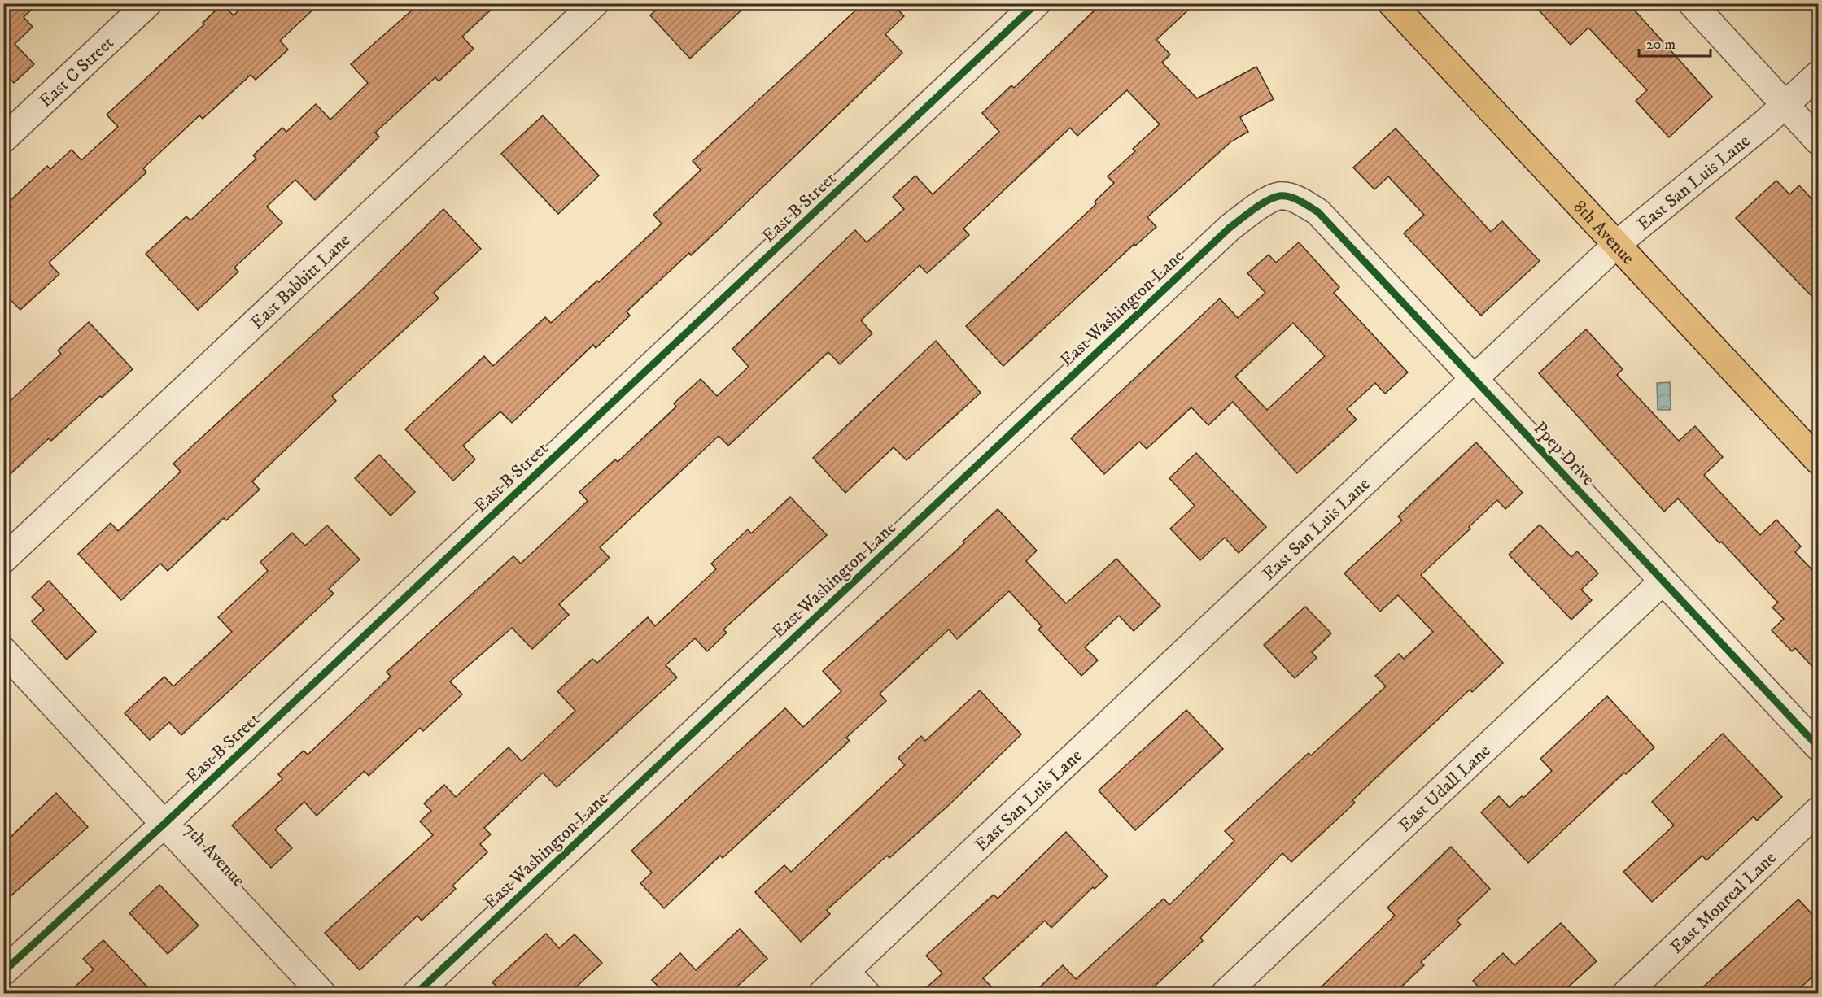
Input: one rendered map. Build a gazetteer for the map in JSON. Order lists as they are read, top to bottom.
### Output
{
  "streets": {
    "main road": ["8th Avenue"],
    "street": [
      "East C Street",
      "East San Luis Lane",
      "East B Street",
      "East Babbitt Lane",
      "East Washington Lane",
      "Ppep Drive",
      "East Udall Lane",
      "7th Avenue",
      "East Monreal Lane"
    ]
  },
  "crossings": [
    ["East San Luis Lane", "8th Avenue"],
    ["East San Luis Lane", "Ppep Drive"],
    ["East B Street", "7th Avenue"],
    ["East Washington Lane", "Ppep Drive"],
    ["Ppep Drive", "East Udall Lane"]
  ],
  "scale_bar": "20 m"
}
